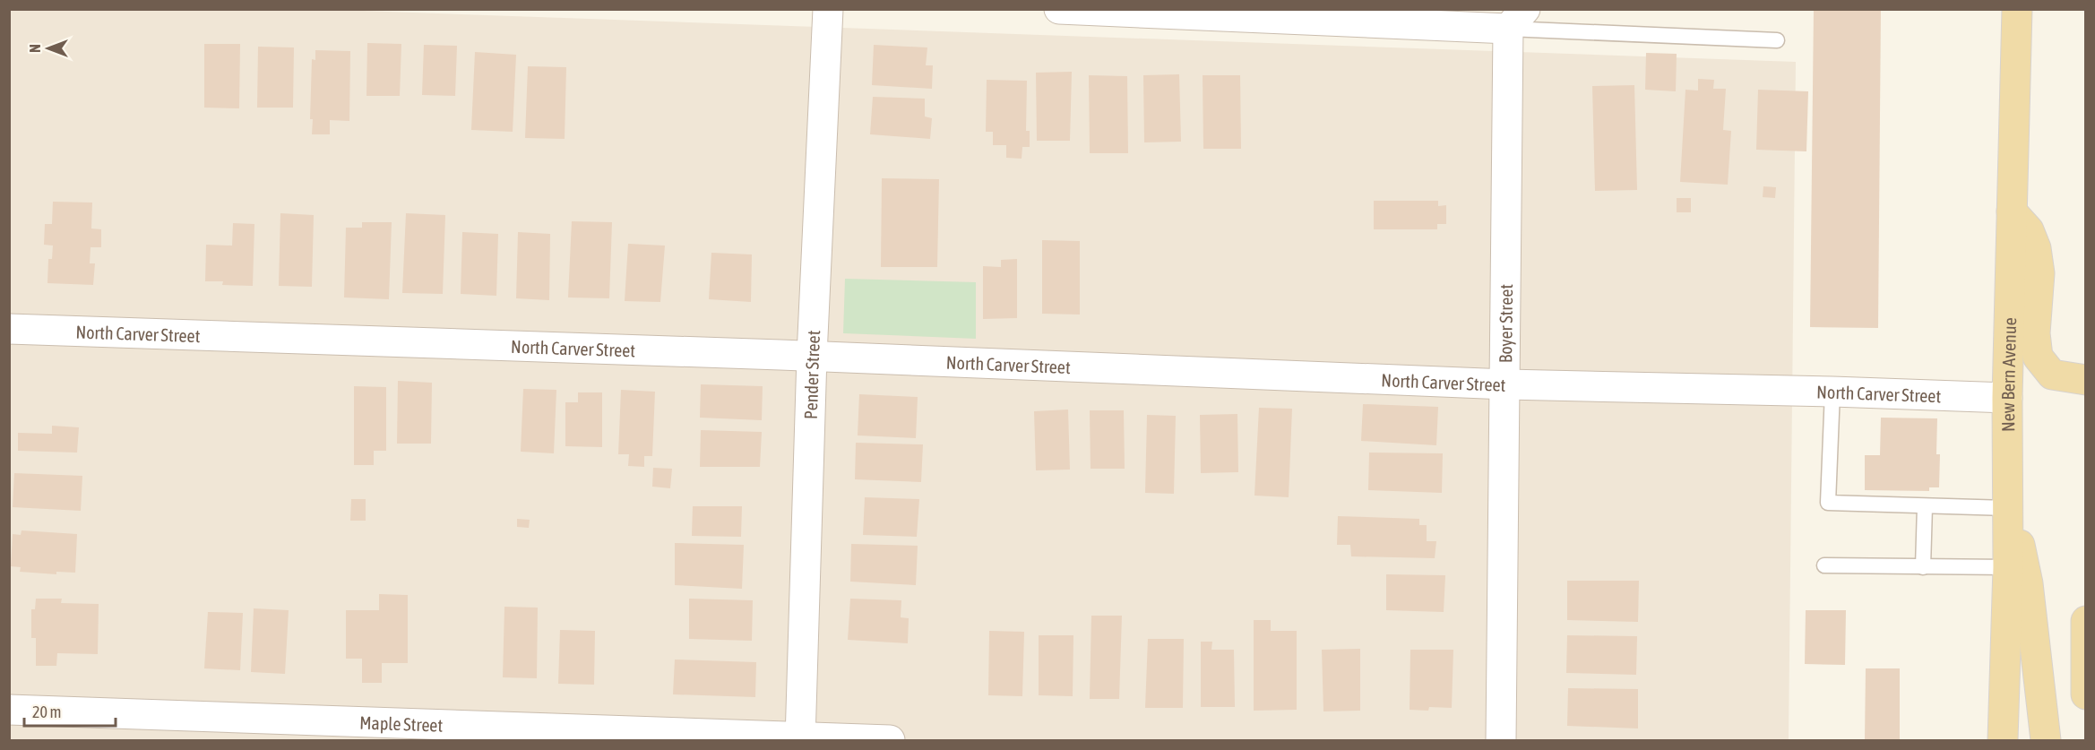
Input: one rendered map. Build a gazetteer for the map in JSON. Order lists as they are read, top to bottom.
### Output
{
  "streets": {
    "main road": ["New Bern Avenue"],
    "street": [
      "Boyer Street",
      "North Carver Street",
      "Pender Street",
      "Maple Street"
    ]
  },
  "crossings": [
    ["Boyer Street", "North Carver Street"],
    ["North Carver Street", "Pender Street"],
    ["North Carver Street", "New Bern Avenue"],
    ["Pender Street", "Maple Street"]
  ],
  "scale_bar": "20 m",
  "north": "left"
}
